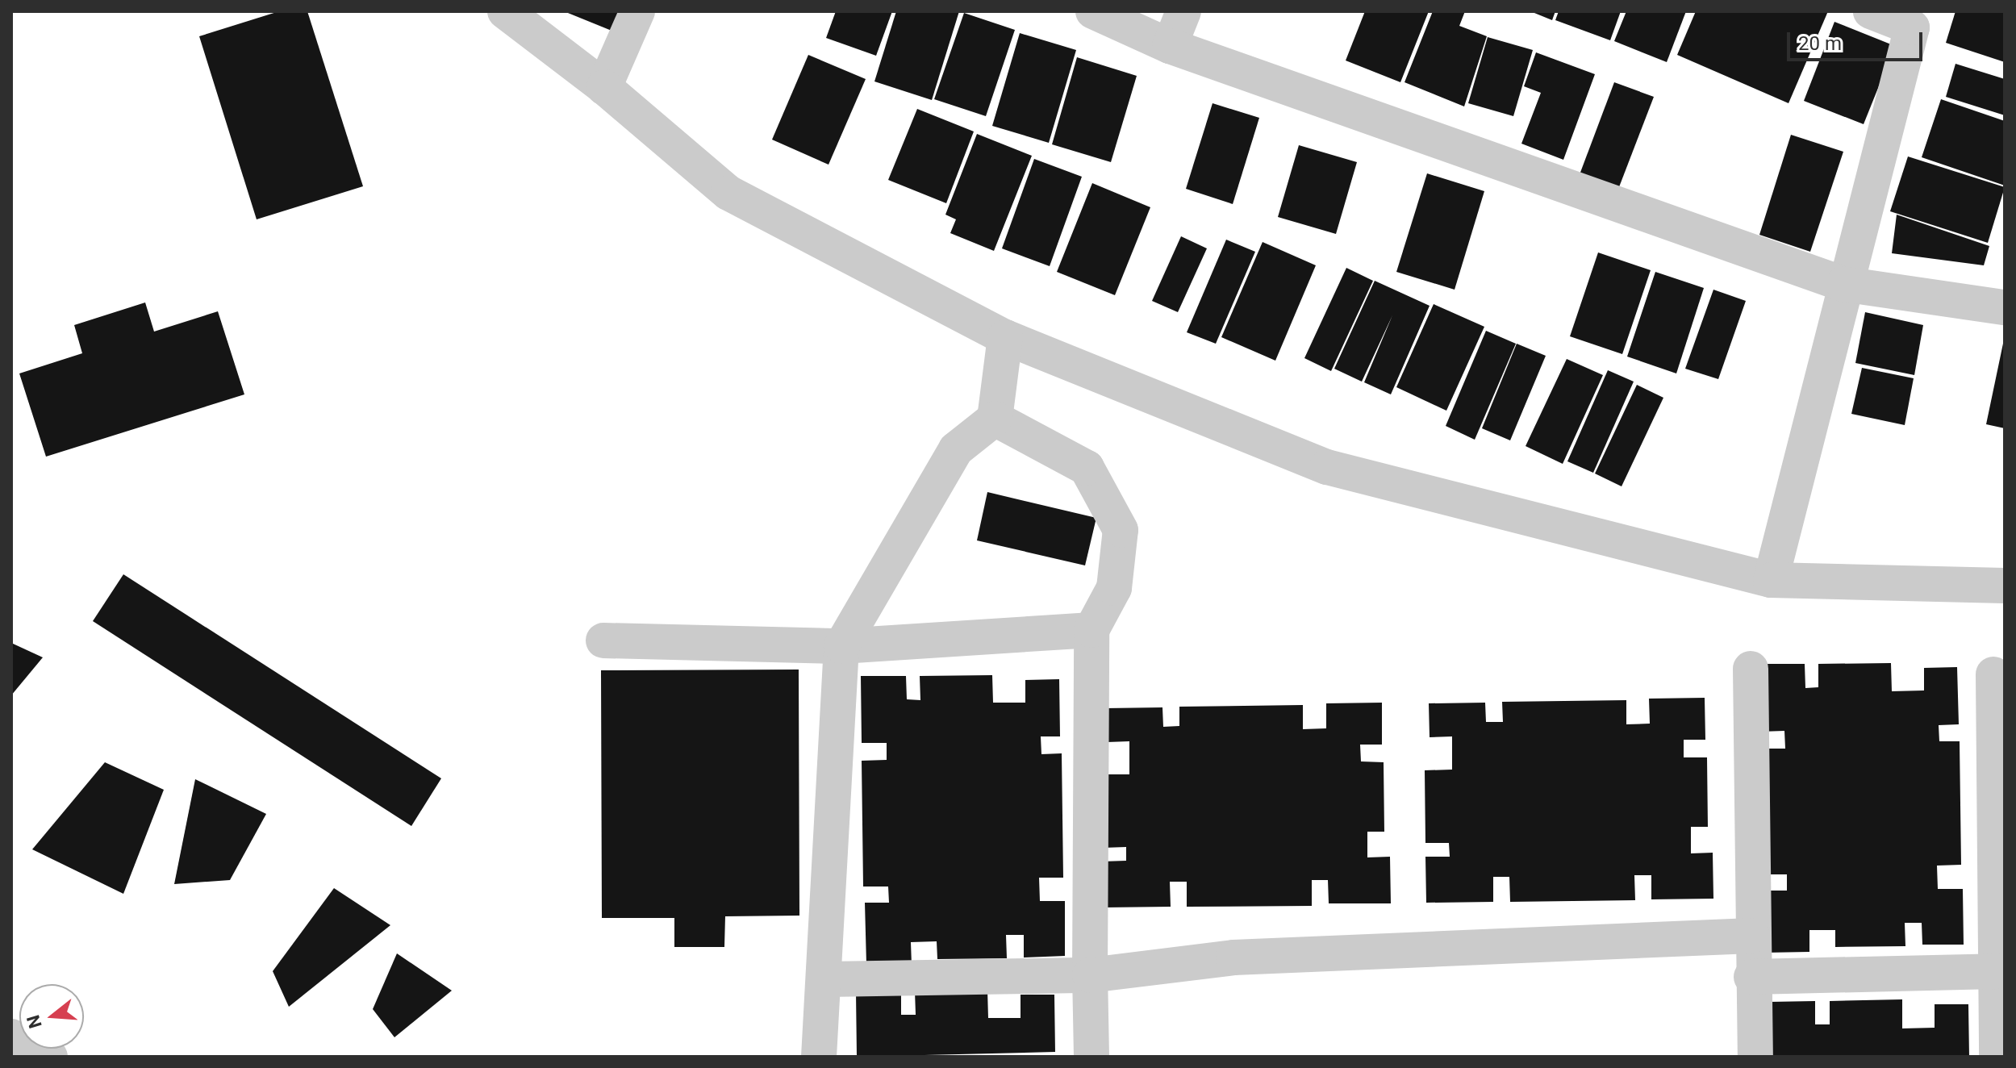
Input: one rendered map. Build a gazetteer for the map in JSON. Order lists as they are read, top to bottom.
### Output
{
  "scale_bar": "20 m",
  "north": "left"
}
